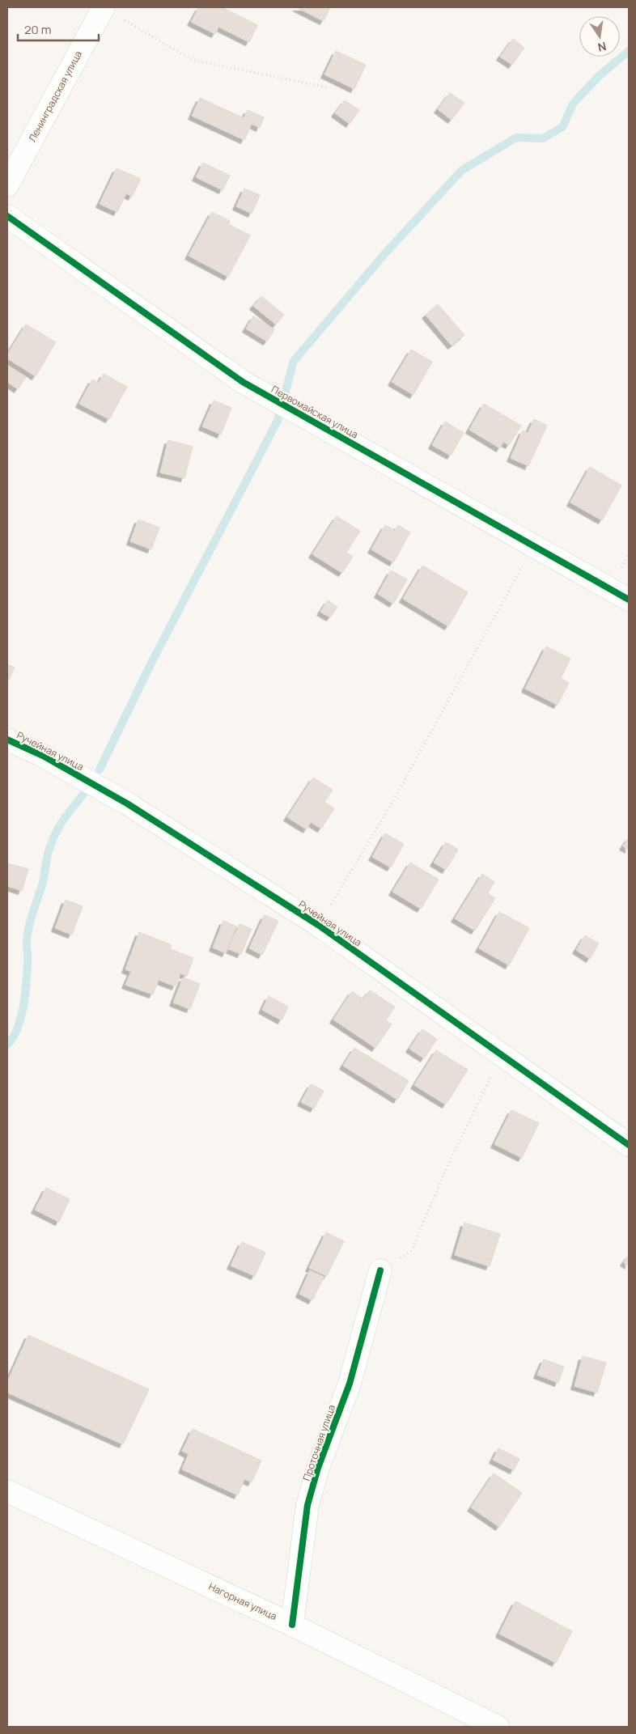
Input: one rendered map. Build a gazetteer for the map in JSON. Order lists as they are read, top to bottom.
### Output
{
  "streets": {
    "street": [
      "Ленинградская улица",
      "Первомайская улица",
      "Ручейная улица",
      "Проточная улица",
      "Нагорная улица"
    ]
  },
  "crossings": [
    ["Проточная улица", "Нагорная улица"]
  ],
  "scale_bar": "20 m",
  "north": "bottom"
}
